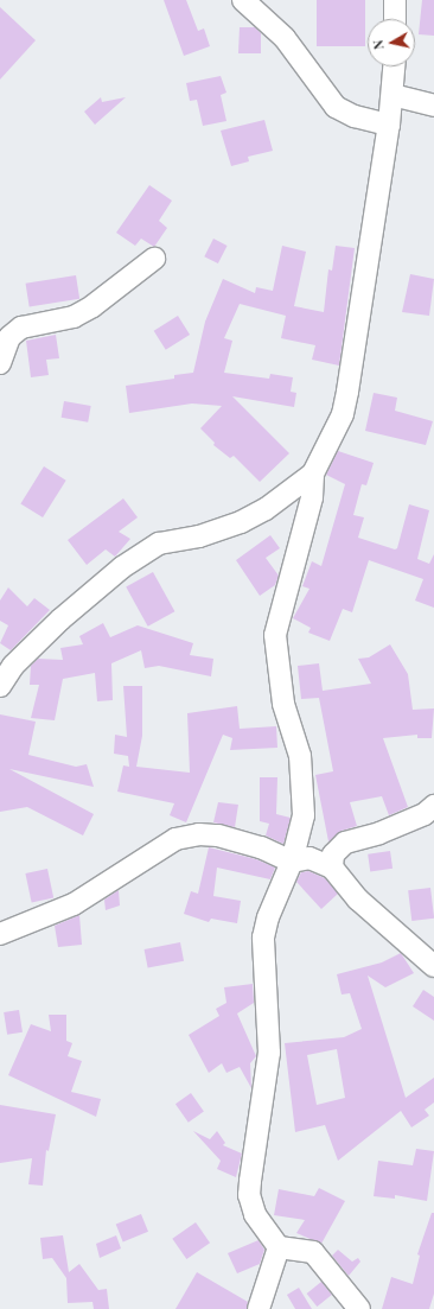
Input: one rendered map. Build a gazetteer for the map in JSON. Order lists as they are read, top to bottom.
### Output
{
  "north": "left"
}
